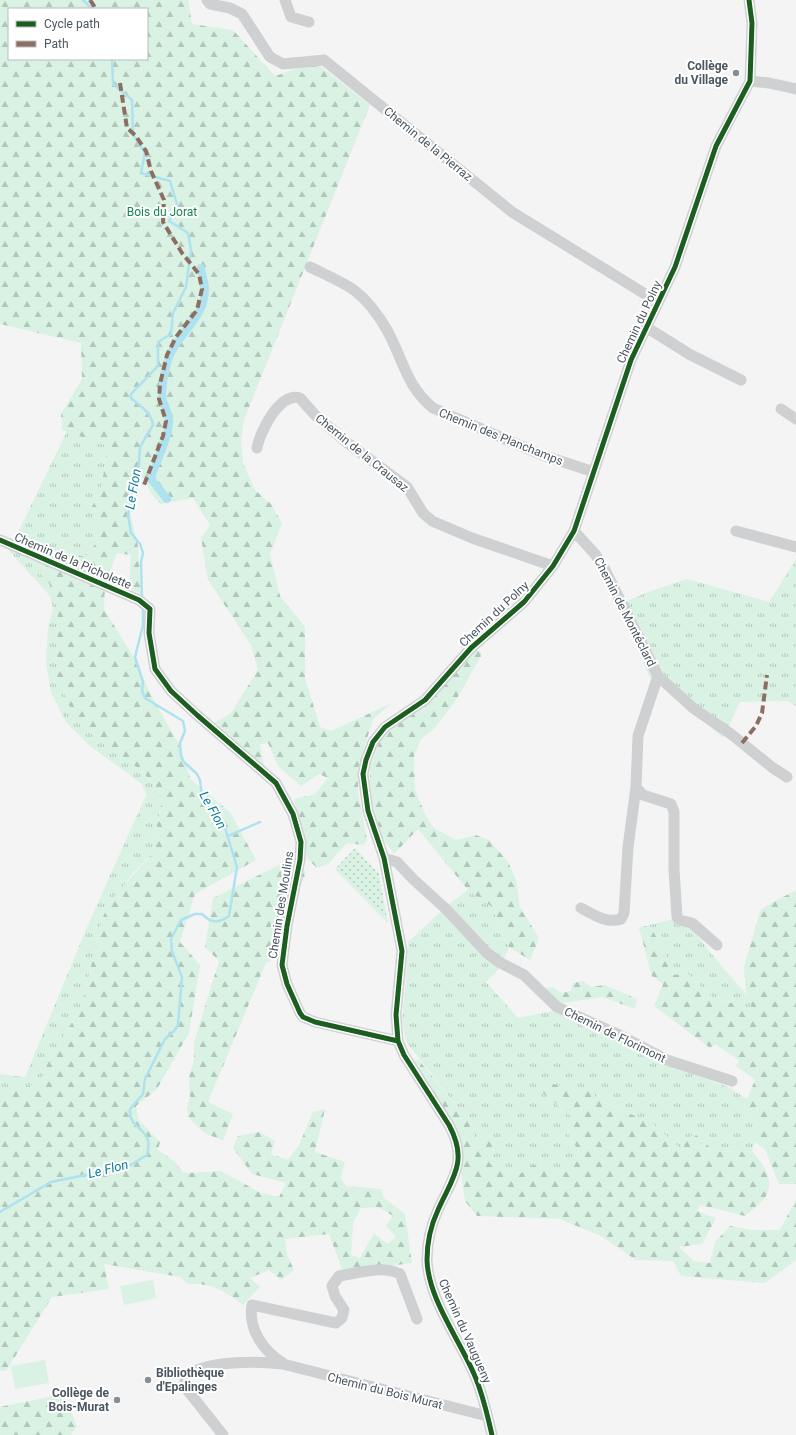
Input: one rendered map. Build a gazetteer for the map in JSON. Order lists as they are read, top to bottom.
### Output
{
  "streets": {
    "street": [
      "Chemin de la Pierraz",
      "Chemin du Polny",
      "Chemin des Planchamps",
      "Chemin de la Crausaz",
      "Chemin de la Picholette",
      "Chemin de Montéclard",
      "Chemin des Moulins",
      "Chemin de Florimont",
      "Chemin du Vaugueny",
      "Chemin du Bois Murat"
    ]
  },
  "crossings": [
    ["Chemin de la Pierraz", "Chemin du Polny"],
    ["Chemin du Polny", "Chemin des Planchamps"],
    ["Chemin du Polny", "Chemin de la Crausaz"],
    ["Chemin du Polny", "Chemin de Montéclard"],
    ["Chemin du Polny", "Chemin des Moulins"],
    ["Chemin du Polny", "Chemin de Florimont"],
    ["Chemin du Polny", "Chemin du Vaugueny"],
    ["Chemin de la Picholette", "Chemin des Moulins"],
    ["Chemin des Moulins", "Chemin du Vaugueny"],
    ["Chemin du Vaugueny", "Chemin du Bois Murat"]
  ],
  "water": ["Le Flon"],
  "parks": ["Bois du Jorat"],
  "places": ["Collège du Village", "Bibliothèque d'Epalinges", "Collège de Bois-Murat"],
  "legend": ["Cycle path", "Path"]
}
